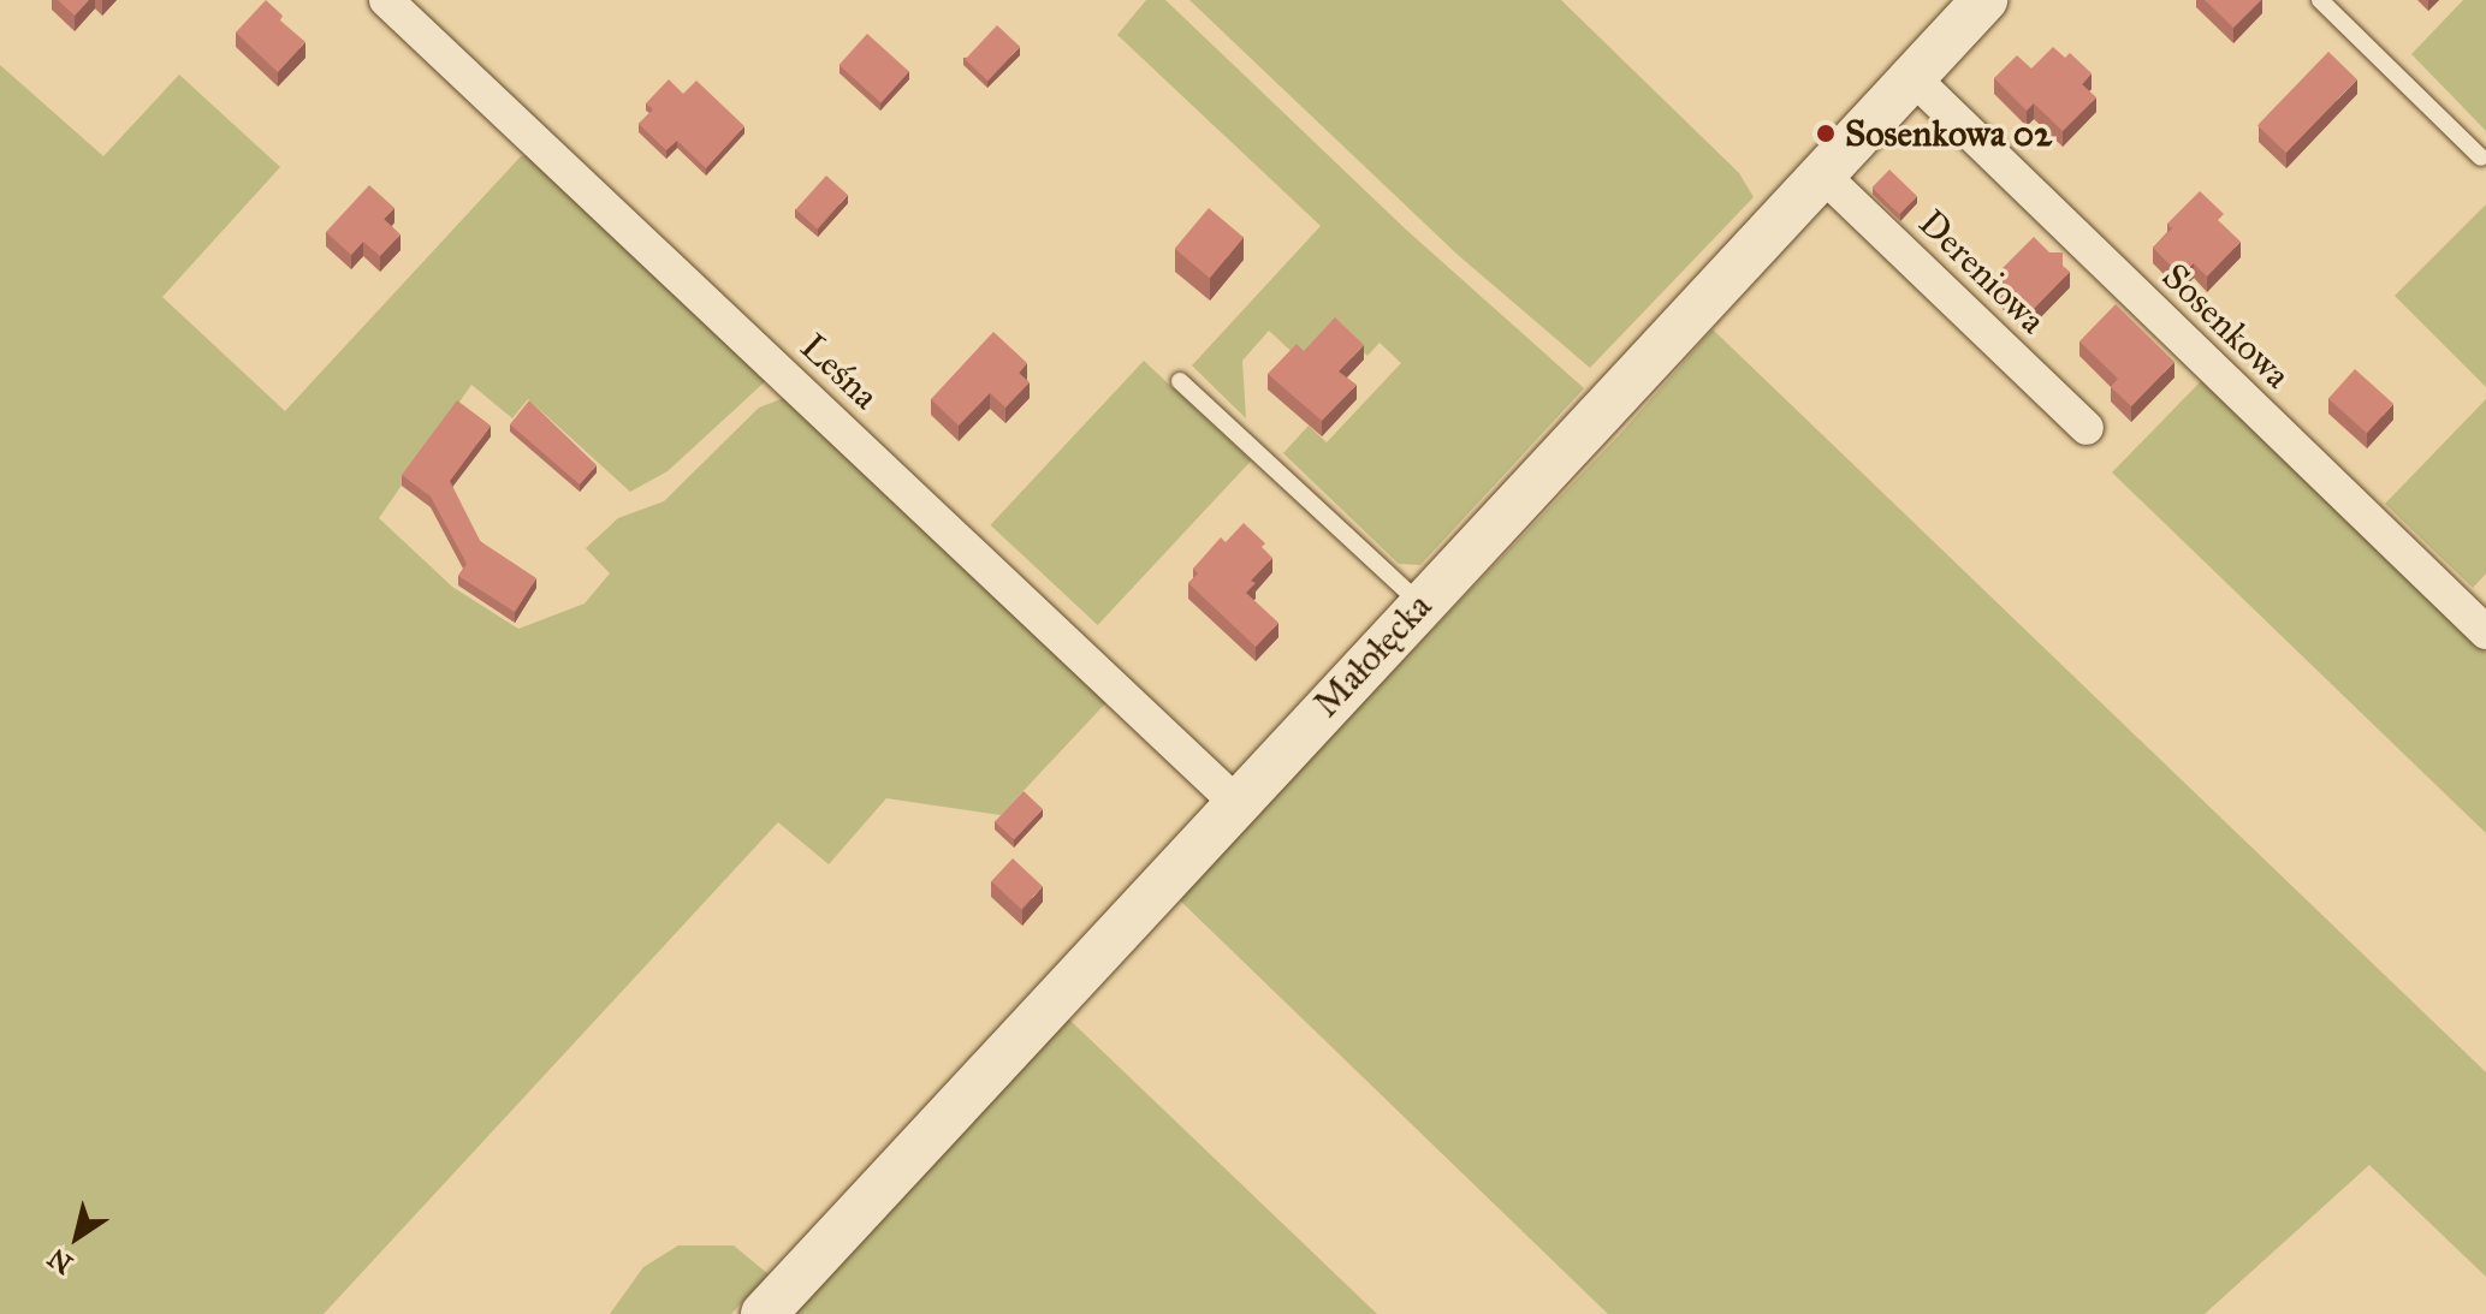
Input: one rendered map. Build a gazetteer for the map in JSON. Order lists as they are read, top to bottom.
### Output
{
  "streets": {
    "street": [
      "Dereniowa",
      "Sosenkowa",
      "Leśna",
      "Małołęcka"
    ]
  },
  "crossings": [
    ["Dereniowa", "Małołęcka"],
    ["Sosenkowa", "Małołęcka"],
    ["Leśna", "Małołęcka"]
  ],
  "places": ["Sosenkowa 02"],
  "north": "bottom left"
}
